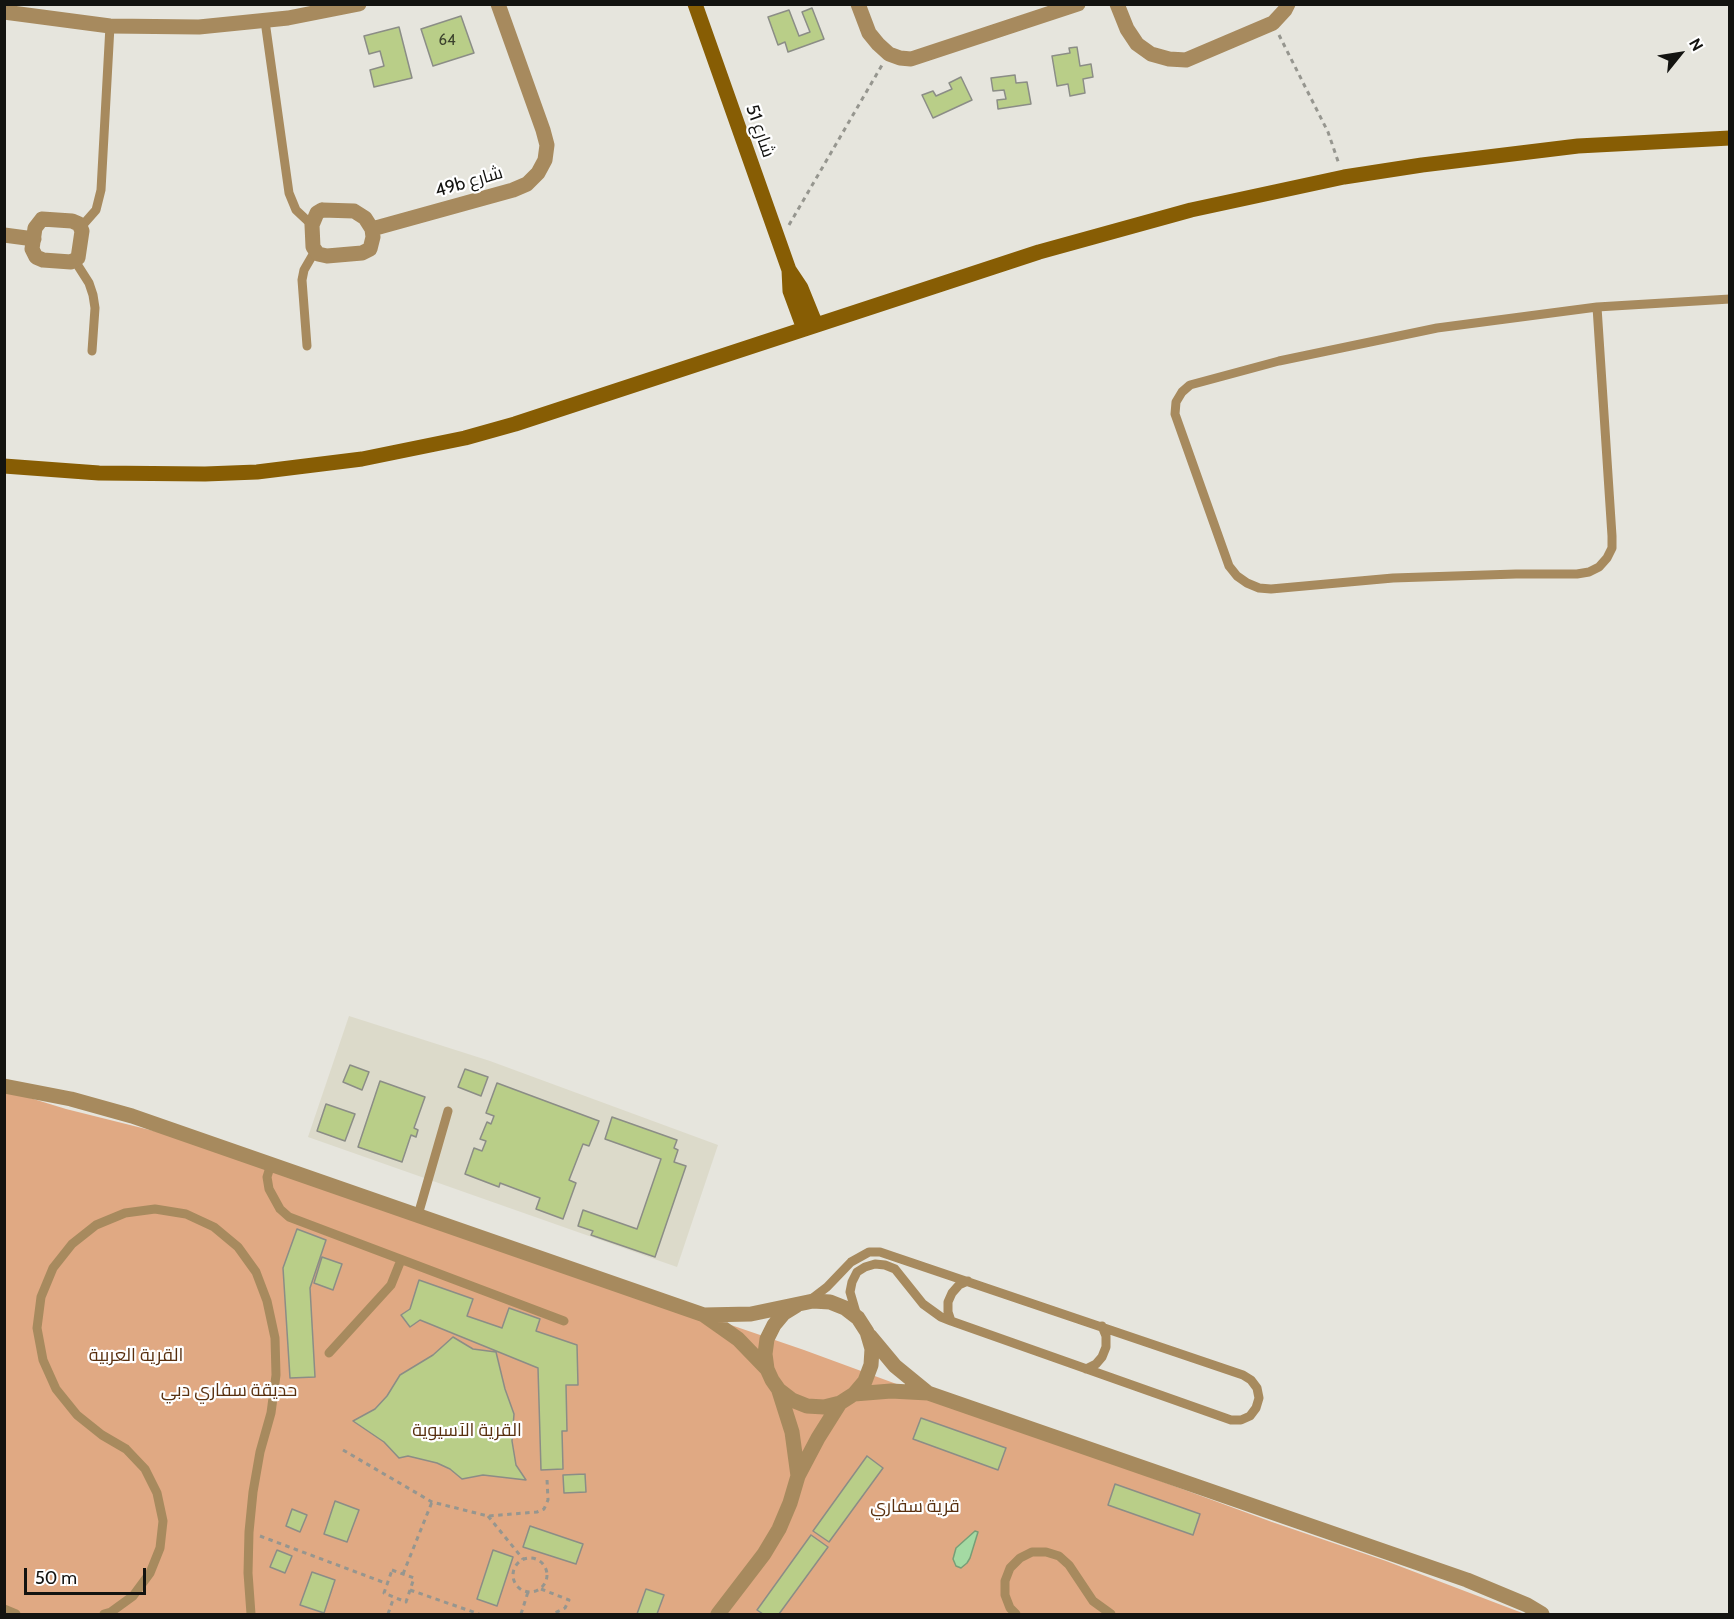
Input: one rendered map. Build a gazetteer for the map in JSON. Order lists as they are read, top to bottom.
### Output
{
  "streets": {
    "street": ["شارع 51", "49b شارع"]
  },
  "parks": [
    "القرية العربية",
    "حديقة سفاري دبي",
    "القرية الآسيوية",
    "قرية سفاري"
  ],
  "house_numbers": ["64"],
  "scale_bar": "50 m",
  "north": "top right"
}
